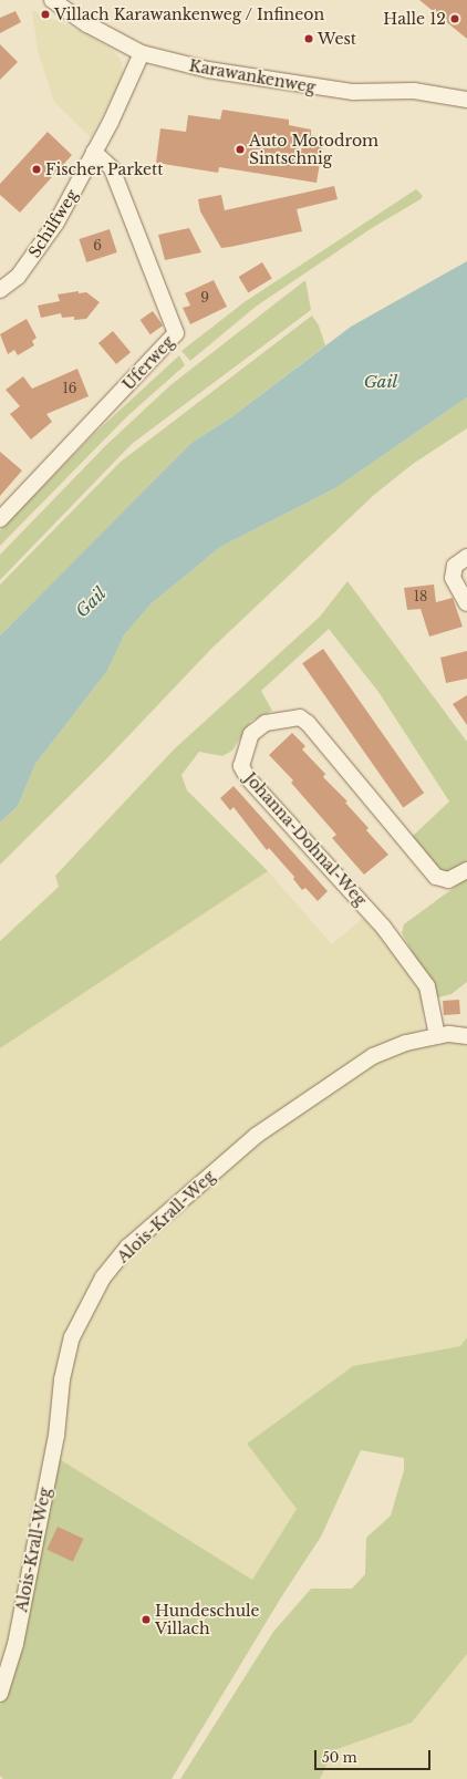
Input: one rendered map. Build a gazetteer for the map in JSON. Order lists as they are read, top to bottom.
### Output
{
  "streets": {
    "street": [
      "Karawankenweg",
      "Schilfweg",
      "Uferweg",
      "Johanna-Dohnal-Weg",
      "Alois-Krall-Weg"
    ]
  },
  "crossings": [
    ["Karawankenweg", "Schilfweg"],
    ["Schilfweg", "Uferweg"],
    ["Johanna-Dohnal-Weg", "Alois-Krall-Weg"]
  ],
  "water": ["Gail"],
  "places": [
    "Villach Karawankenweg / Infineon",
    "Halle 12",
    "West",
    "Auto Motodrom Sintschnig",
    "Fischer Parkett",
    "Hundeschule Villach"
  ],
  "house_numbers": [
    "6",
    "9",
    "16",
    "18"
  ],
  "scale_bar": "50 m"
}
